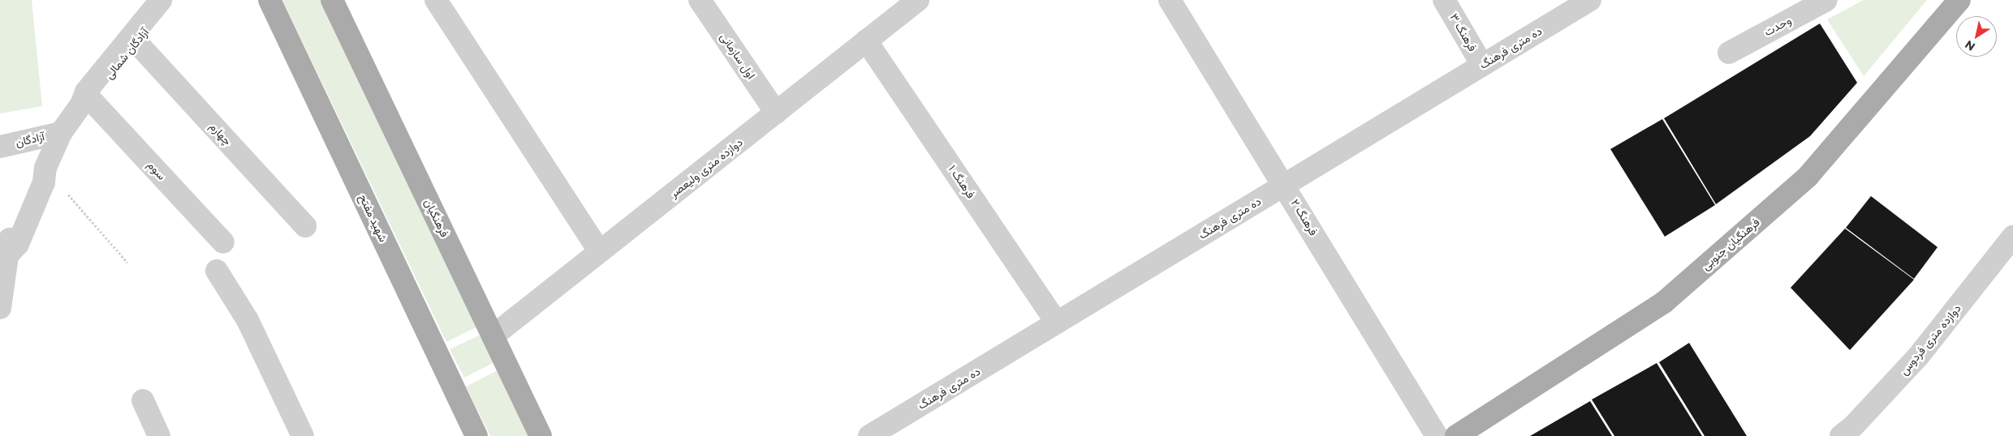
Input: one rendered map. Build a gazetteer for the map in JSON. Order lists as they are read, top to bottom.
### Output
{
  "streets": {
    "main road": ["شهید مفتح", "فرهنگیان", "فرهنگیان جنوبی"],
    "street": [
      "وحدت",
      "فرهنگ ۳",
      "ده متری فرهنگ",
      "آزادگان شمالی",
      "اول سازمانی",
      "چهارم",
      "آزادگان",
      "دوازده متری ولیعصر",
      "سوم",
      "فرهنگ ۱",
      "فرهنگ ۲",
      "دوازده متری فردوس"
    ]
  },
  "crossings": [
    ["فرهنگ ۳", "ده متری فرهنگ"],
    ["ده متری فرهنگ", "فرهنگ ۱"],
    ["ده متری فرهنگ", "فرهنگ ۲"],
    ["آزادگان شمالی", "چهارم"],
    ["آزادگان شمالی", "آزادگان"],
    ["آزادگان شمالی", "سوم"],
    ["اول سازمانی", "دوازده متری ولیعصر"],
    ["دوازده متری ولیعصر", "فرهنگ ۱"],
    ["دوازده متری ولیعصر", "فرهنگیان"]
  ],
  "north": "bottom left"
}
